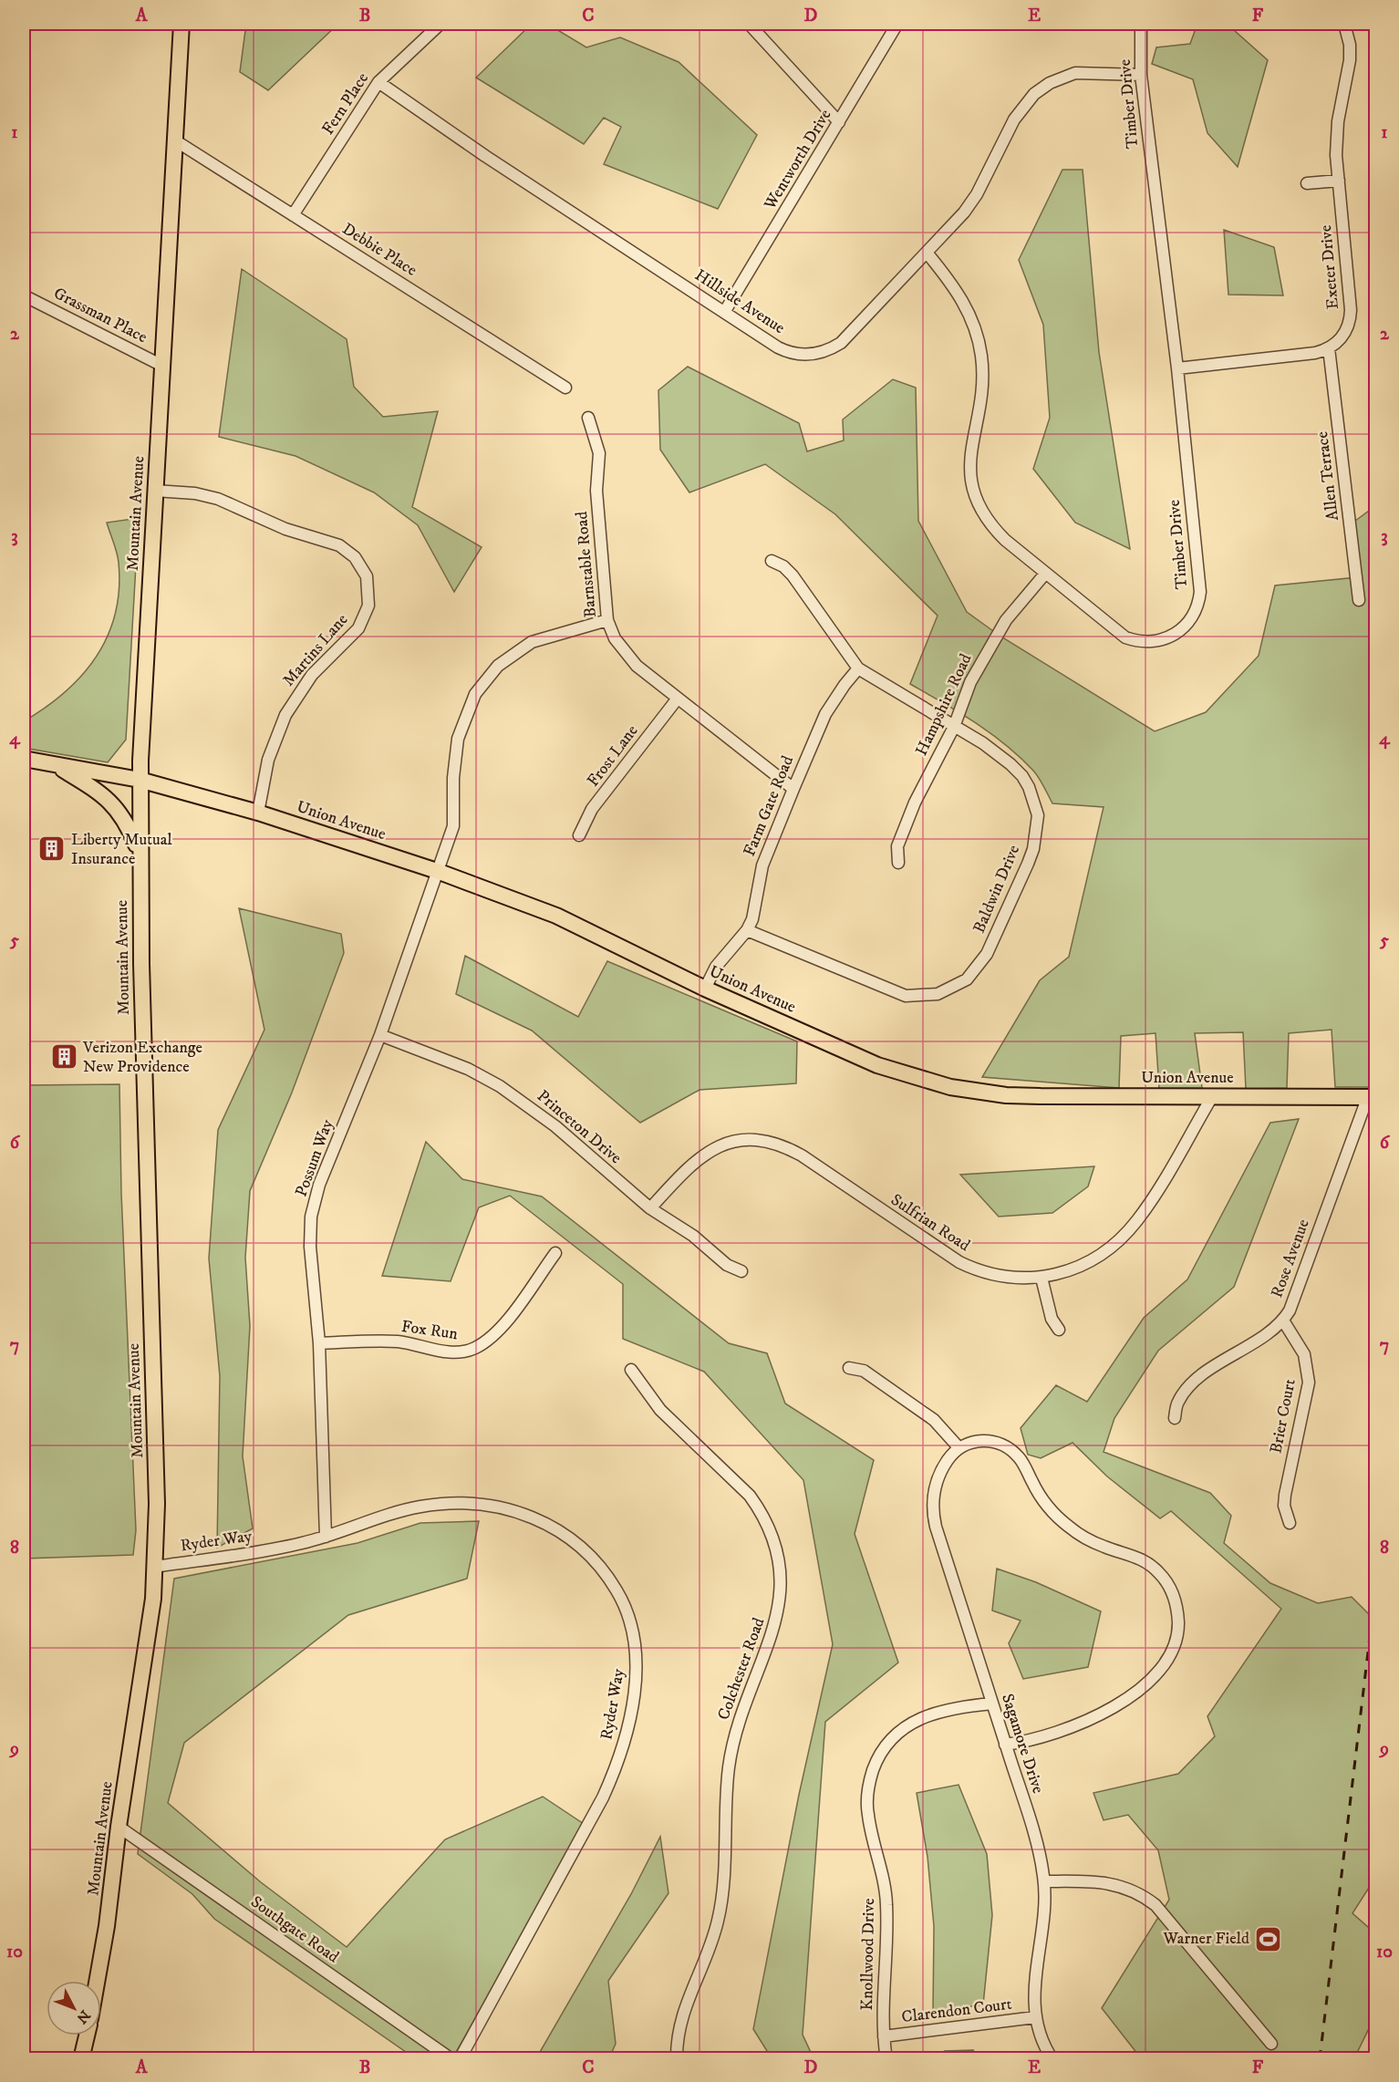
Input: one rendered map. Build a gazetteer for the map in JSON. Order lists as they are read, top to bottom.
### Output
{
  "streets": {
    "main road": ["Mountain Avenue", "Union Avenue"],
    "street": [
      "Fern Place",
      "Timber Drive",
      "Wentworth Drive",
      "Debbie Place",
      "Exeter Drive",
      "Hillside Avenue",
      "Grassman Place",
      "Allen Terrace",
      "Barnstable Road",
      "Martins Lane",
      "Hampshire Road",
      "Frost Lane",
      "Farm Gate Road",
      "Baldwin Drive",
      "Princeton Drive",
      "Possum Way",
      "Sulfrian Road",
      "Rose Avenue",
      "Fox Run",
      "Brier Court",
      "Ryder Way",
      "Colchester Road",
      "Sagamore Drive",
      "Southgate Road",
      "Knollwood Drive",
      "Clarendon Court"
    ]
  },
  "crossings": [
    ["Fern Place", "Debbie Place"],
    ["Fern Place", "Hillside Avenue"],
    ["Timber Drive", "Hillside Avenue"],
    ["Timber Drive", "Hampshire Road"],
    ["Wentworth Drive", "Hillside Avenue"],
    ["Debbie Place", "Mountain Avenue"],
    ["Exeter Drive", "Allen Terrace"],
    ["Grassman Place", "Mountain Avenue"],
    ["Mountain Avenue", "Martins Lane"],
    ["Mountain Avenue", "Union Avenue"],
    ["Mountain Avenue", "Ryder Way"],
    ["Mountain Avenue", "Southgate Road"],
    ["Barnstable Road", "Frost Lane"],
    ["Barnstable Road", "Farm Gate Road"],
    ["Barnstable Road", "Possum Way"],
    ["Martins Lane", "Union Avenue"],
    ["Hampshire Road", "Baldwin Drive"],
    ["Farm Gate Road", "Union Avenue"],
    ["Farm Gate Road", "Baldwin Drive"],
    ["Union Avenue", "Possum Way"],
    ["Union Avenue", "Sulfrian Road"],
    ["Union Avenue", "Rose Avenue"],
    ["Princeton Drive", "Possum Way"],
    ["Princeton Drive", "Sulfrian Road"],
    ["Possum Way", "Fox Run"],
    ["Possum Way", "Ryder Way"],
    ["Rose Avenue", "Brier Court"],
    ["Sagamore Drive", "Knollwood Drive"],
    ["Sagamore Drive", "Clarendon Court"],
    ["Knollwood Drive", "Clarendon Court"]
  ],
  "places": {
    "building": ["Liberty Mutual Insurance", "Verizon Exchange New Providence"],
    "sports": ["Warner Field"]
  },
  "north": "bottom right",
  "grid": {
    "columns": [
      "A",
      "B",
      "C",
      "D",
      "E",
      "F"
    ],
    "rows": [
      "1",
      "2",
      "3",
      "4",
      "5",
      "6",
      "7",
      "8",
      "9",
      "10"
    ]
  }
}
